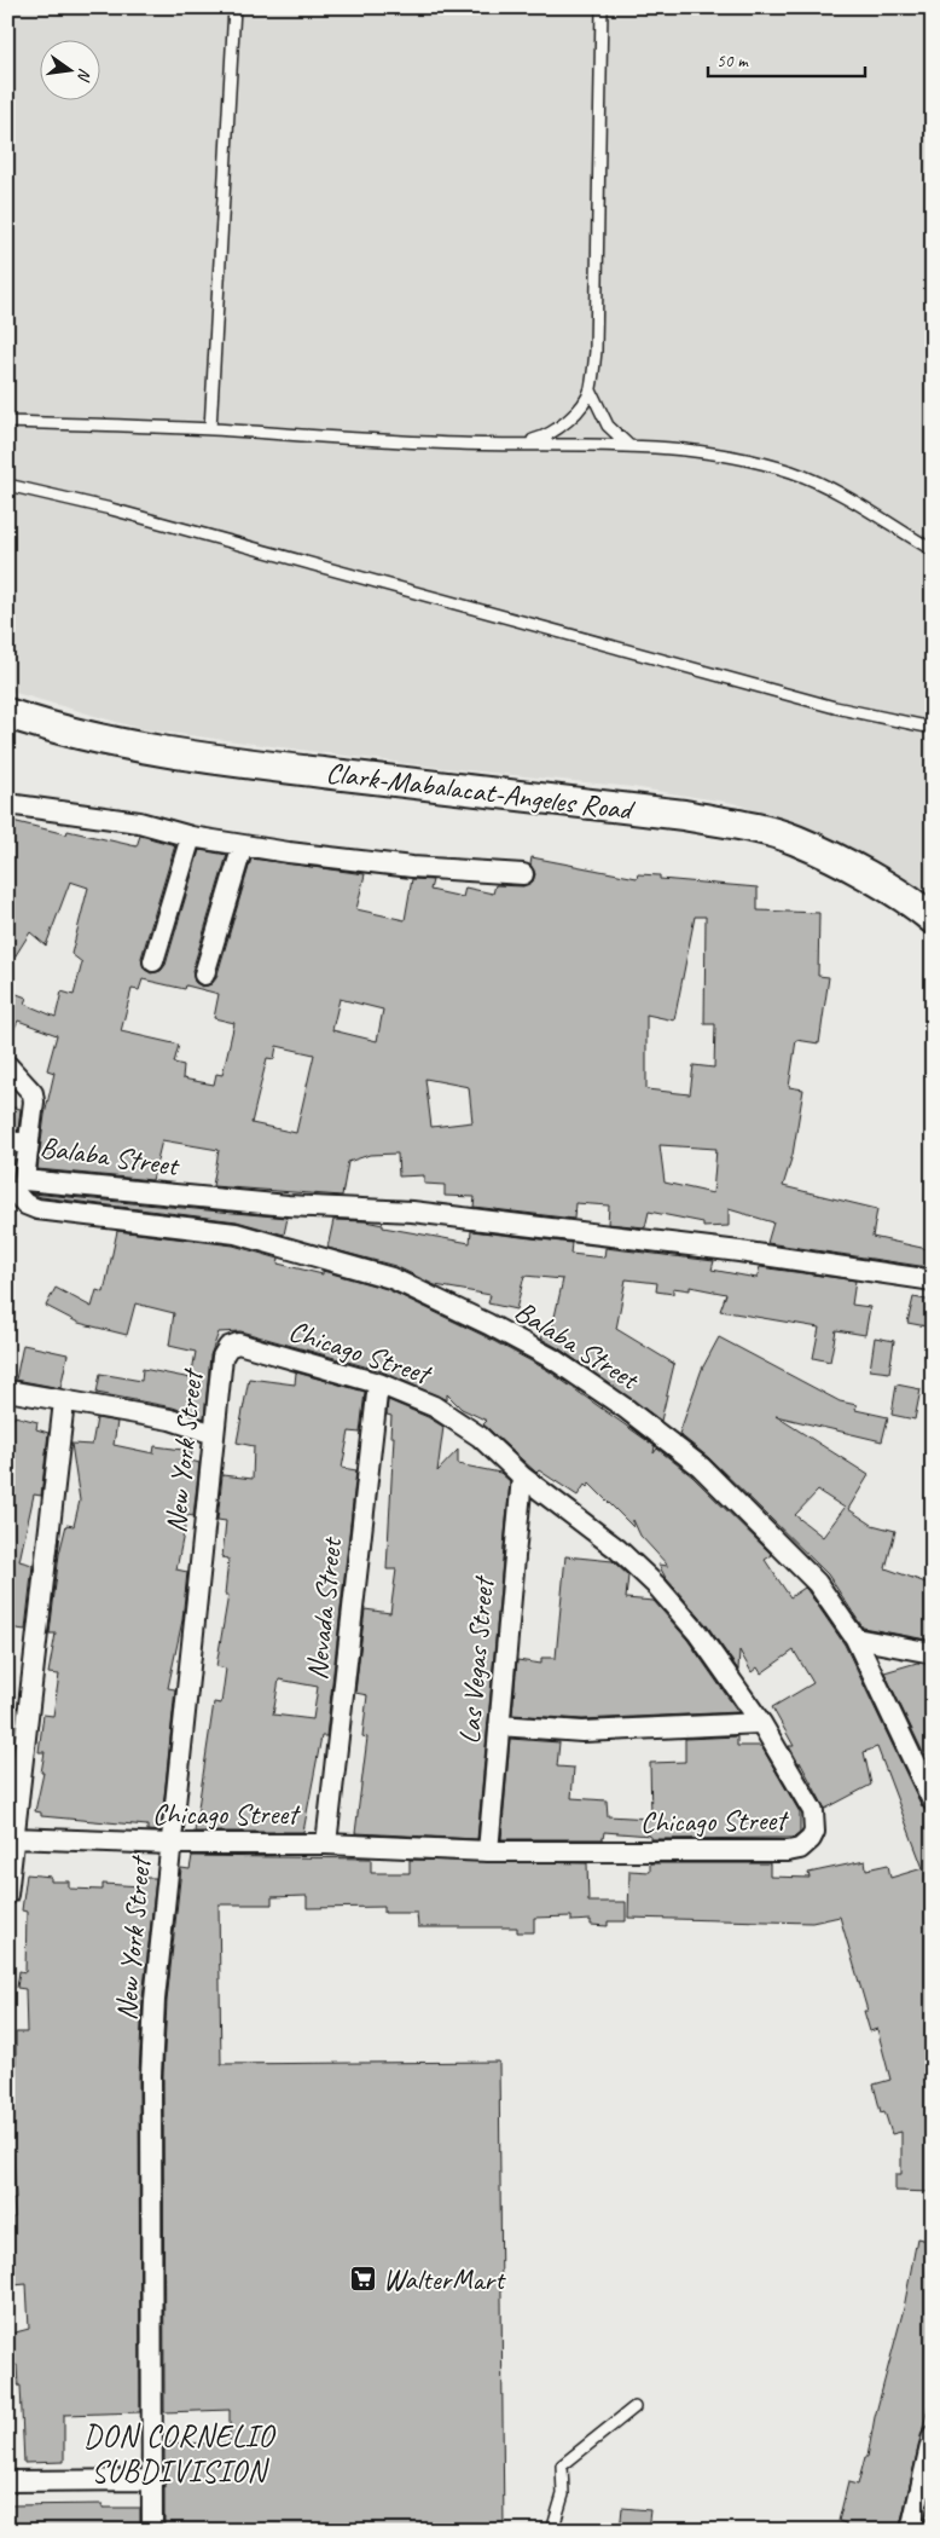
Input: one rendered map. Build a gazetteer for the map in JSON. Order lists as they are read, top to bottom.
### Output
{
  "streets": {
    "main road": ["Clark-Mabalacat-Angeles Road"],
    "street": [
      "Balaba Street",
      "Chicago Street",
      "New York Street",
      "Nevada Street",
      "Las Vegas Street"
    ]
  },
  "crossings": [
    ["Chicago Street", "New York Street"],
    ["Chicago Street", "Nevada Street"],
    ["Chicago Street", "Las Vegas Street"]
  ],
  "districts": ["DON CORNELIO SUBDIVISION"],
  "places": {
    "supermarket": ["WalterMart"]
  },
  "scale_bar": "50 m",
  "north": "right"
}
